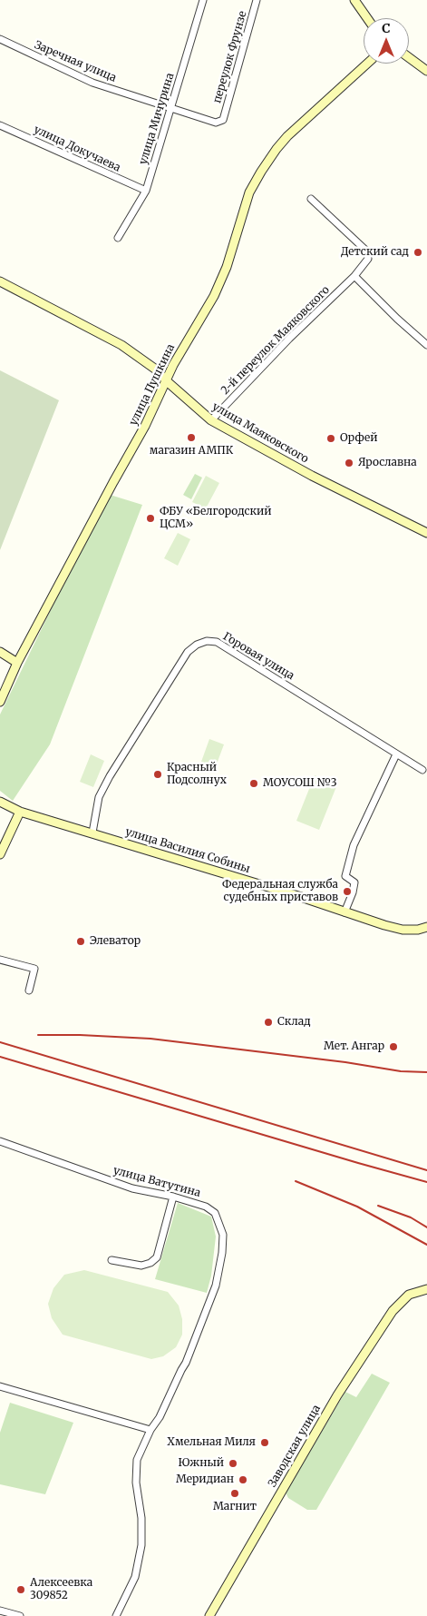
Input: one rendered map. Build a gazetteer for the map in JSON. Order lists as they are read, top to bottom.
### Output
{
  "streets": {
    "street": [
      "переулок Фрунзе",
      "Заречная улица",
      "улица Мичурина",
      "улица Докучаева",
      "2-й переулок Маяковского",
      "улица Пушкина",
      "улица Маяковского",
      "Горовая улица",
      "улица Василия Собины",
      "улица Ватутина",
      "Заводская улица"
    ]
  },
  "crossings": [
    ["переулок Фрунзе", "Заречная улица"],
    ["Заречная улица", "улица Мичурина"],
    ["улица Мичурина", "улица Докучаева"],
    ["2-й переулок Маяковского", "улица Маяковского"],
    ["улица Пушкина", "улица Маяковского"],
    ["Горовая улица", "улица Василия Собины"]
  ],
  "places": [
    "Детский сад",
    "магазин АМПК",
    "Орфей",
    "Ярославна",
    "ФБУ «Белгородский ЦСМ»",
    "Красный Подсолнух",
    "МОУСОШ №3",
    "Федеральная служба судебных приставов",
    "Элеватор",
    "Склад",
    "Мет. Ангар",
    "Хмельная Миля",
    "Южный",
    "Меридиан",
    "Магнит",
    "Алексеевка 309852"
  ],
  "north": "top"
}
